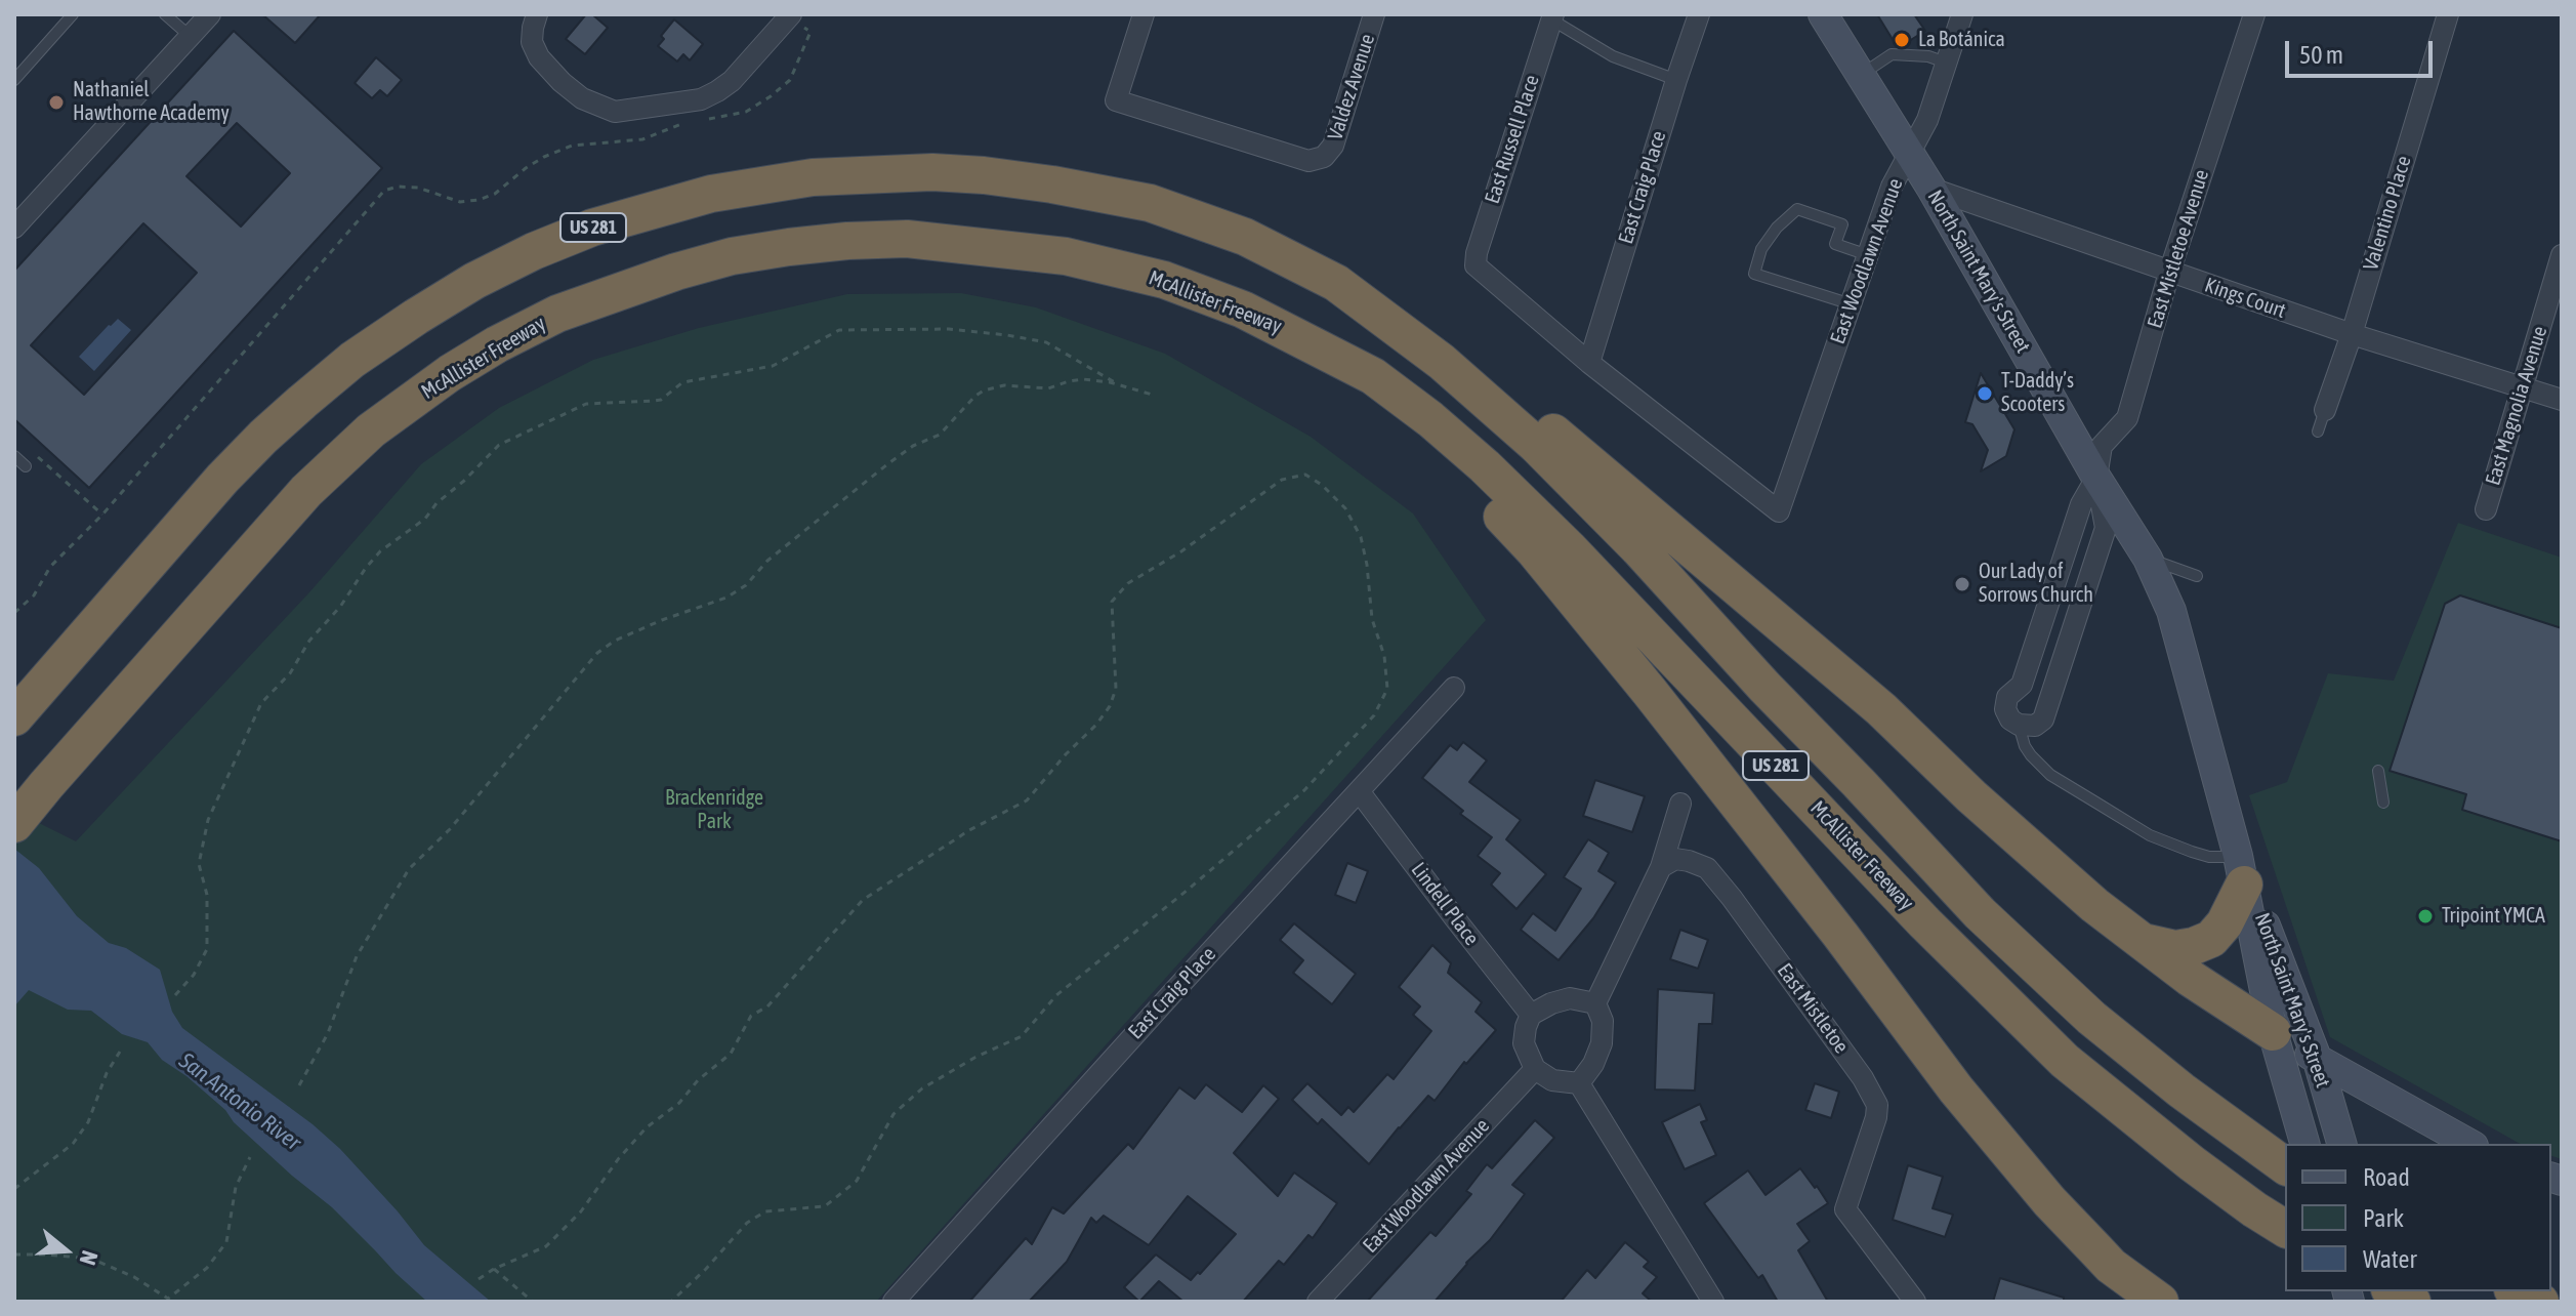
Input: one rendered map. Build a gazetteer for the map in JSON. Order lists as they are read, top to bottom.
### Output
{
  "streets": {
    "highway": ["US 281", "McAllister Freeway"],
    "main road": ["North Saint Mary's Street"],
    "street": [
      "Valdez Avenue",
      "East Russell Place",
      "East Craig Place",
      "Valentino Place",
      "East Mistletoe Avenue",
      "East Woodlawn Avenue",
      "Kings Court",
      "East Magnolia Avenue",
      "Lindell Place",
      "East Mistletoe"
    ]
  },
  "crossings": [
    ["East Russell Place", "East Craig Place"],
    ["East Russell Place", "East Woodlawn Avenue"],
    ["East Craig Place", "East Woodlawn Avenue"],
    ["East Craig Place", "Lindell Place"],
    ["Valentino Place", "Kings Court"],
    ["East Mistletoe Avenue", "North Saint Mary's Street"],
    ["East Mistletoe Avenue", "Kings Court"],
    ["East Woodlawn Avenue", "North Saint Mary's Street"],
    ["East Woodlawn Avenue", "Lindell Place"],
    ["North Saint Mary's Street", "Kings Court"],
    ["Kings Court", "East Magnolia Avenue"]
  ],
  "water": ["San Antonio River"],
  "parks": ["Brackenridge Park"],
  "places": [
    "La Botánica",
    "Nathaniel Hawthorne Academy",
    "T-Daddy’s Scooters",
    "Our Lady of Sorrows Church",
    "Tripoint YMCA"
  ],
  "legend": ["Road", "Park", "Water"],
  "scale_bar": "50 m",
  "north": "right"
}
